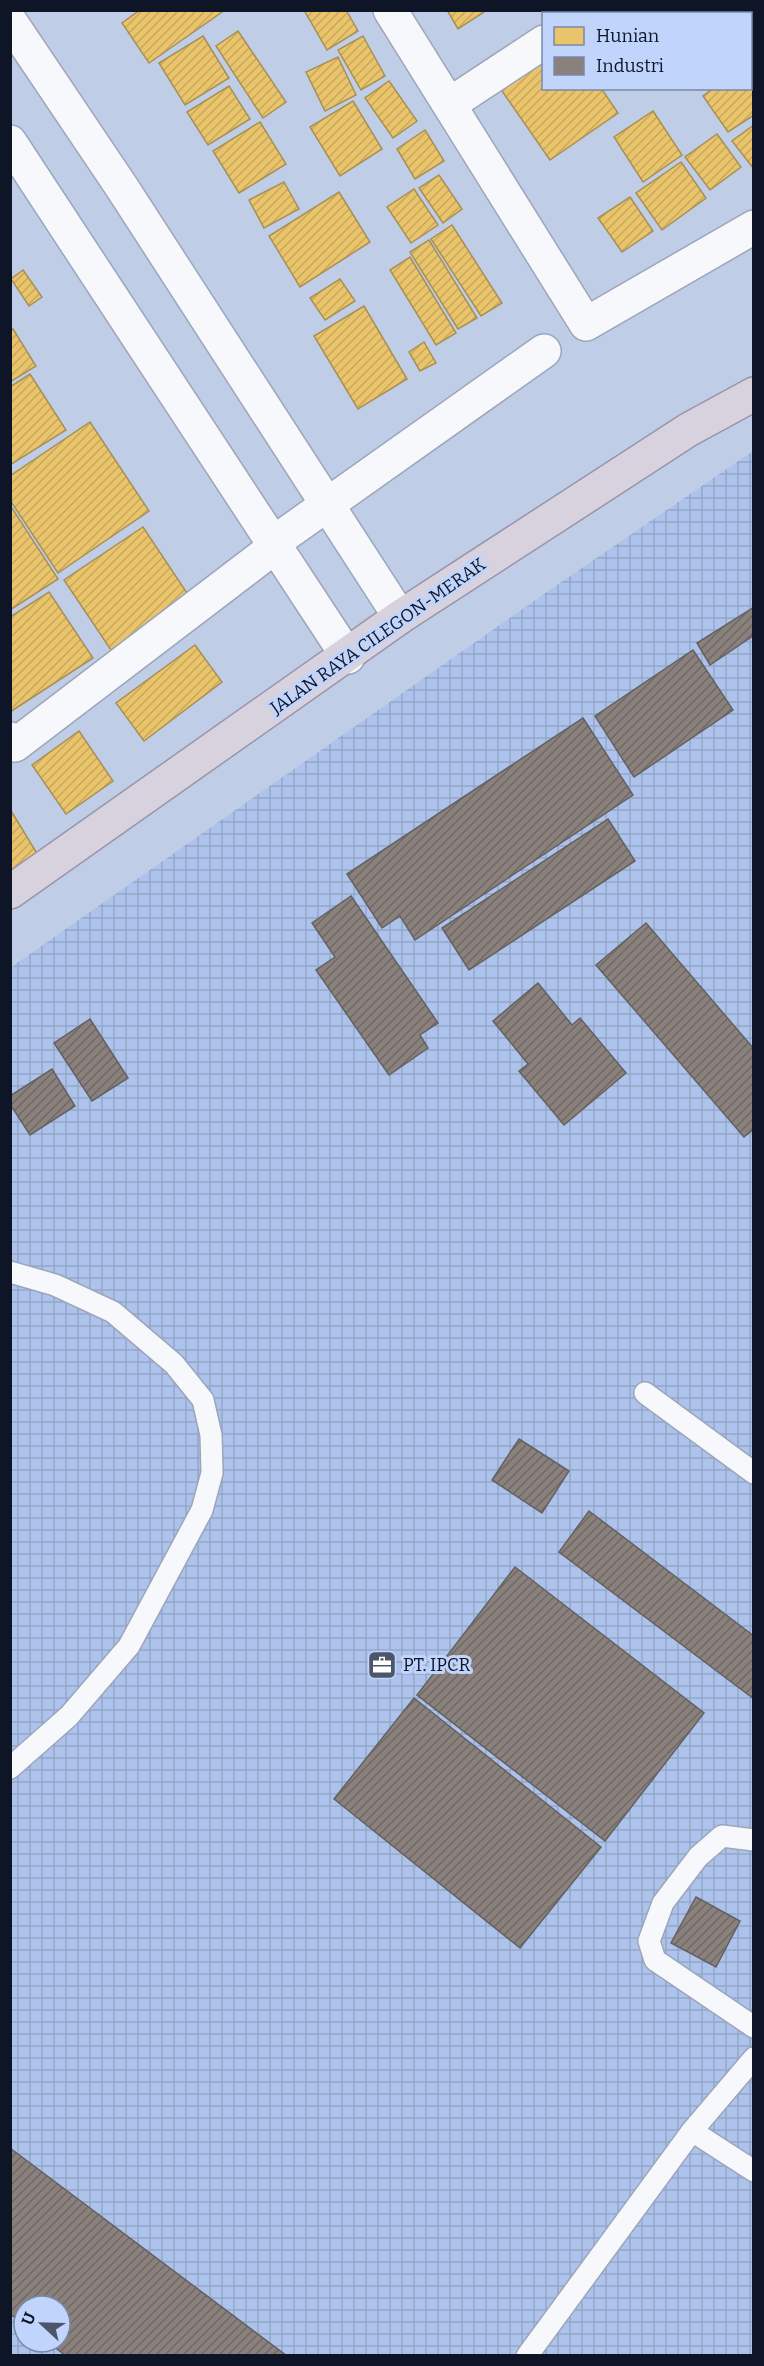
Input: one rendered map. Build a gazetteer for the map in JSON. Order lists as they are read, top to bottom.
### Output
{
  "streets": {
    "highway": ["JALAN RAYA CILEGON-MERAK"]
  },
  "places": {
    "office": ["PT. IPCR"]
  },
  "legend": ["Hunian", "Industri"],
  "north": "left"
}
